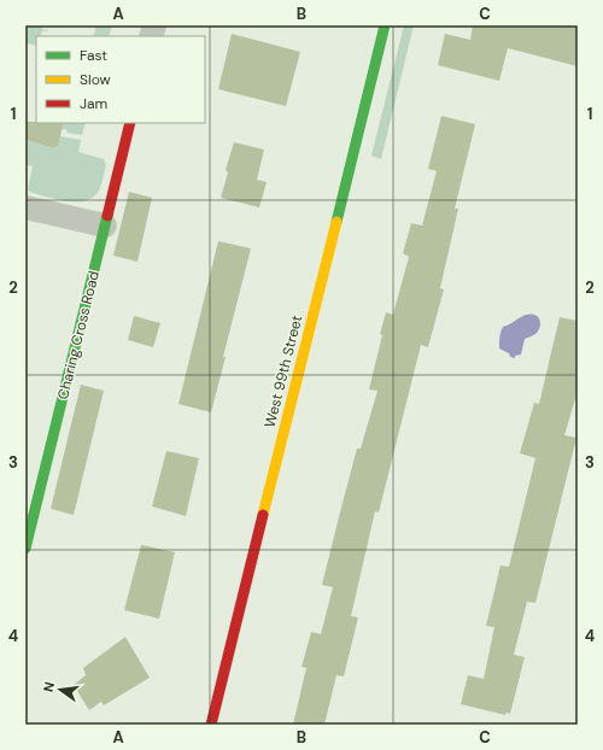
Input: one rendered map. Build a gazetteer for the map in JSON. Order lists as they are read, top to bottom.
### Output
{
  "streets": {
    "street": ["Charing Cross Road", "West 99th Street"]
  },
  "legend": ["Fast", "Slow", "Jam"],
  "north": "left",
  "grid": {
    "columns": ["A", "B", "C"],
    "rows": [
      "1",
      "2",
      "3",
      "4"
    ]
  }
}
